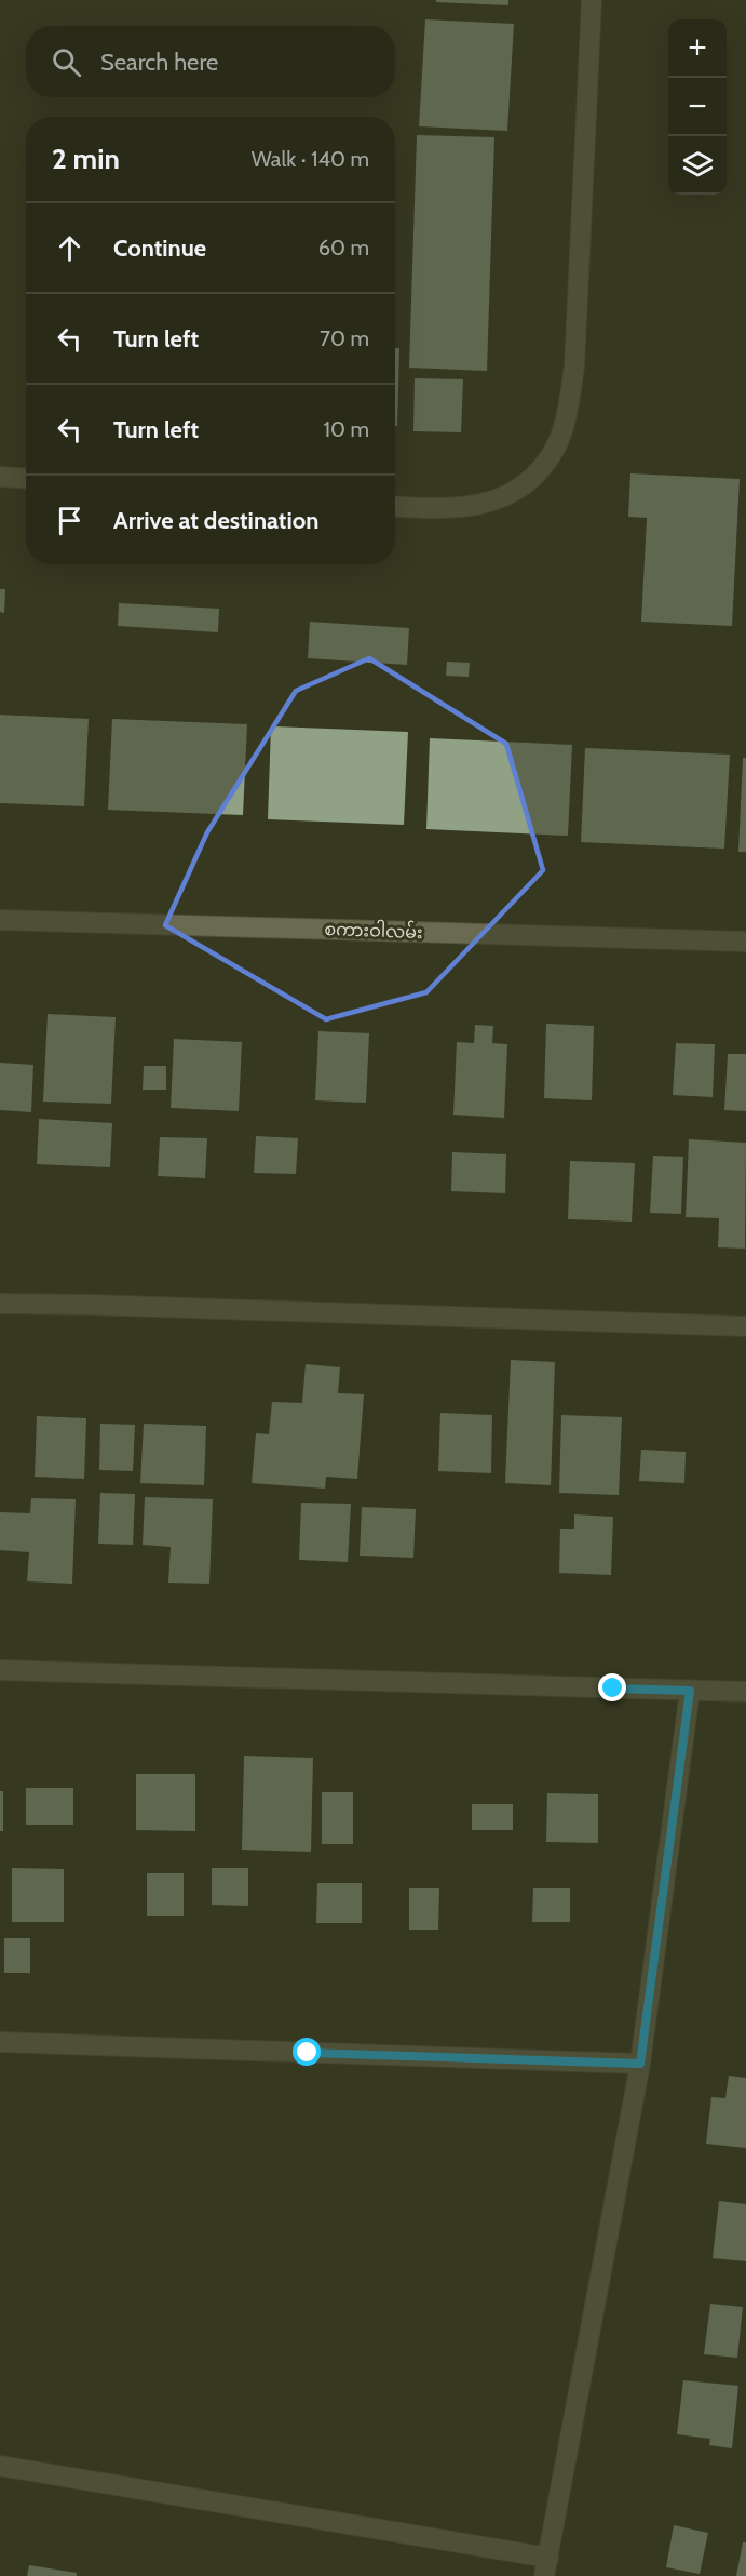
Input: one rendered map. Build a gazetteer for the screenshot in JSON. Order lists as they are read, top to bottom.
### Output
{
  "streets": {
    "street": ["စကားဝါလမ်း"]
  },
  "page": {
    "map_buttons": ["+", "−"],
    "search": "Search here",
    "heading": ["2 min", "Walk · 140 m"],
    "list": [
      ["Continue", "60 m"],
      ["Turn left", "70 m"],
      ["Turn left", "10 m"],
      "Arrive at destination"
    ]
  }
}
